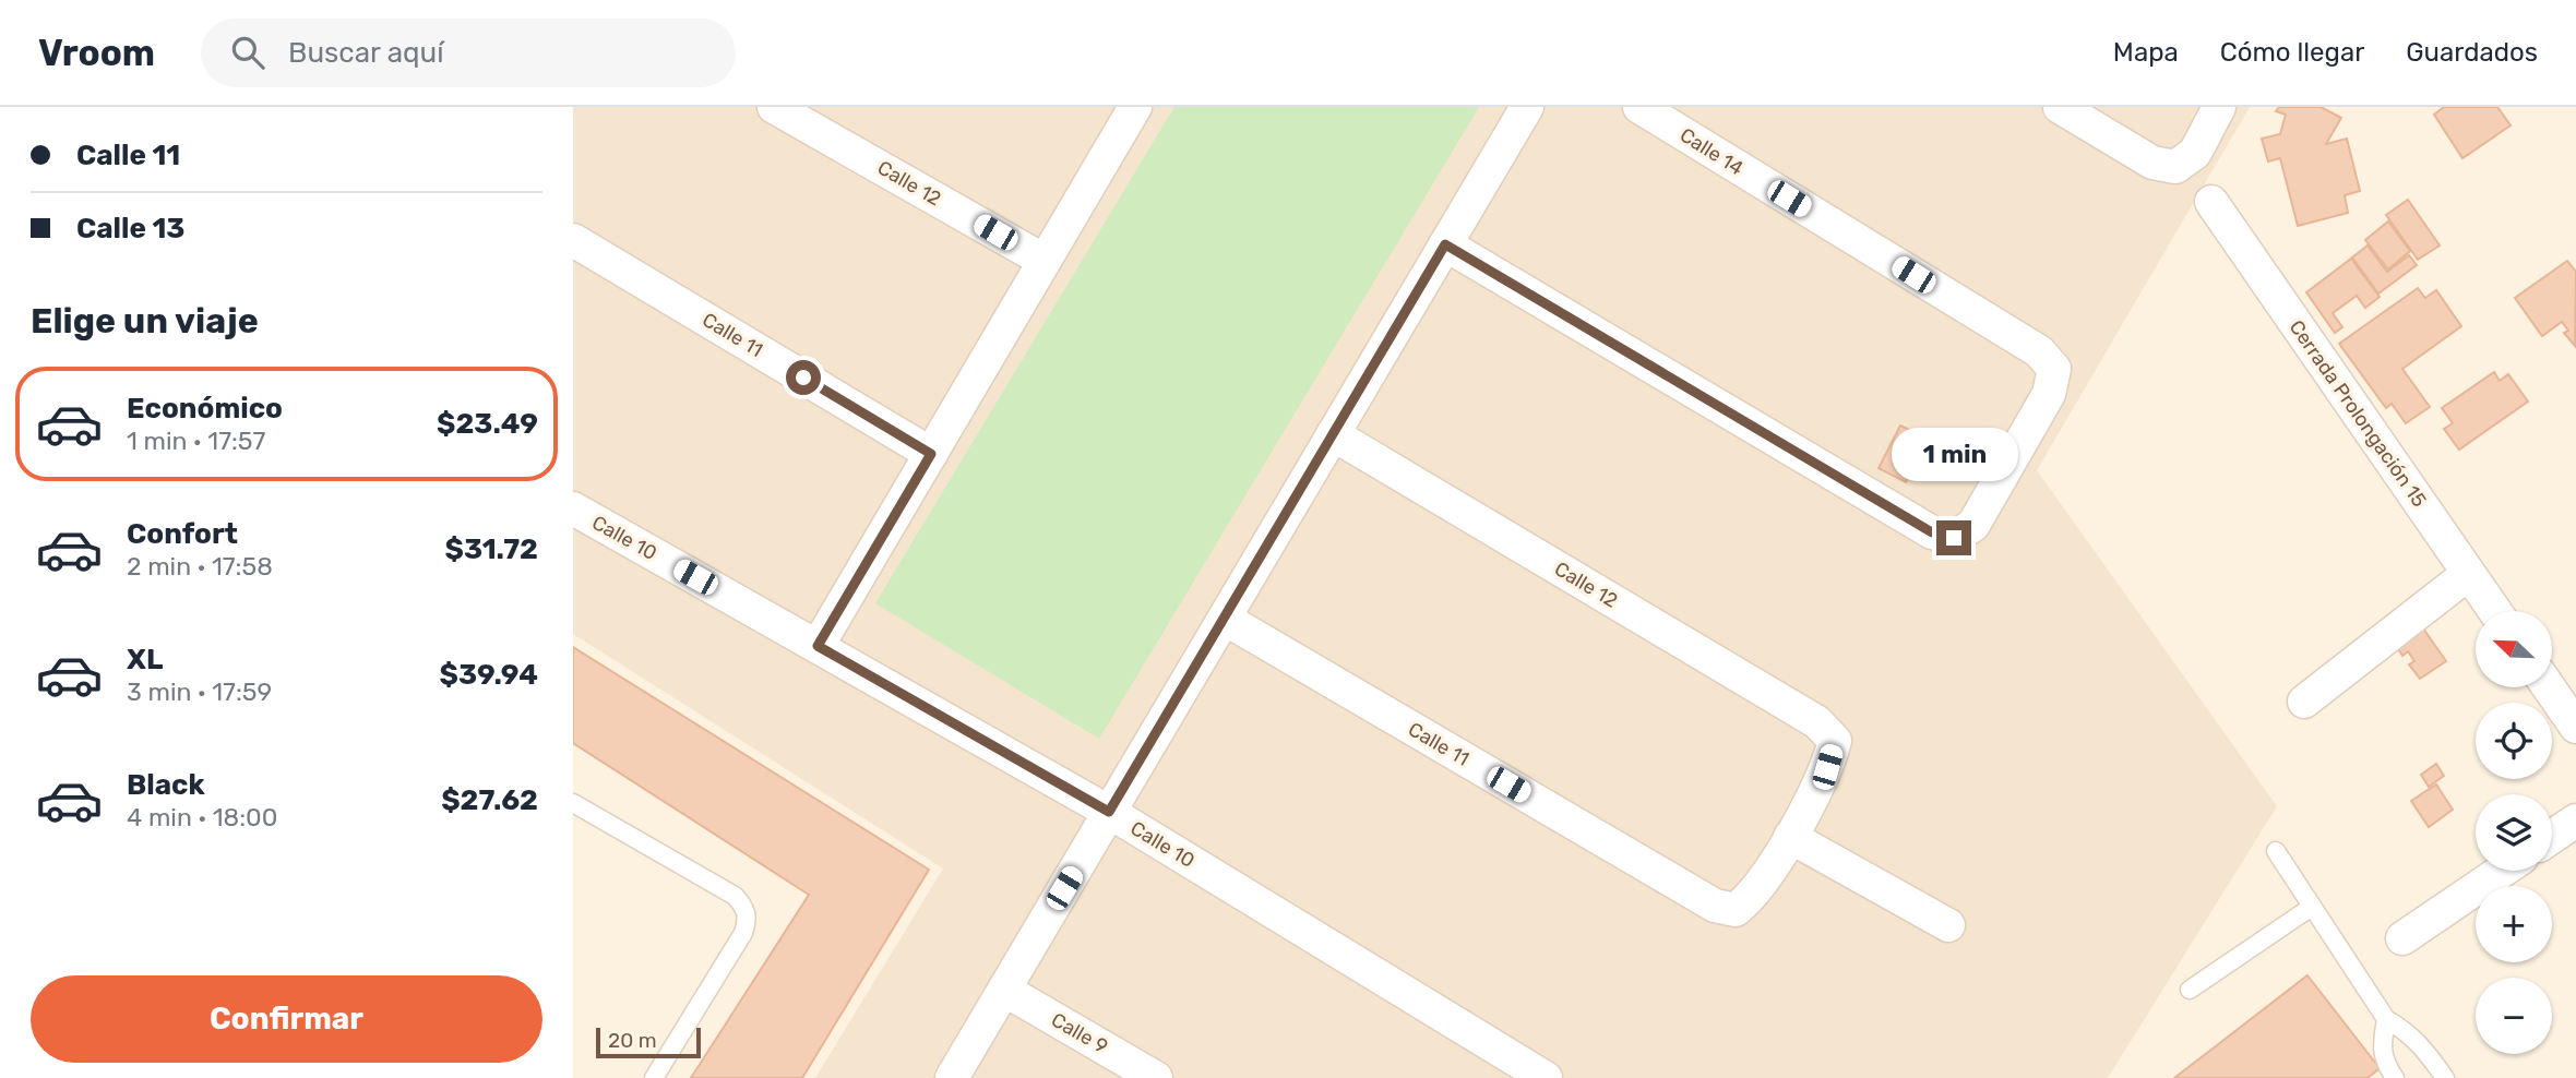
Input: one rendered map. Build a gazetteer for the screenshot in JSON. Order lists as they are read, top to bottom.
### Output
{
  "streets": {
    "street": [
      "Calle 14",
      "Calle 12",
      "Calle 11",
      "Cerrada Prolongación 15",
      "Calle 10",
      "Calle 9"
    ]
  },
  "crossings": [
    ["Calle 12", "Calle 11"]
  ],
  "scale_bar": "20 m",
  "north": "top left",
  "page": {
    "header": "Vroom",
    "search": "Buscar aquí",
    "nav": ["Mapa", "Cómo llegar", "Guardados"],
    "banner": ["Calle 11", "Calle 13"],
    "heading": "Elige un viaje",
    "list": [
      {
        "name": "Económico",
        "note": "1 min · 17:57",
        "value": "$23.49"
      },
      {
        "name": "Confort",
        "note": "2 min · 17:58",
        "value": "$31.72"
      },
      {
        "name": "XL",
        "note": "3 min · 17:59",
        "value": "$39.94"
      },
      {
        "name": "Black",
        "note": "4 min · 18:00",
        "value": "$27.62"
      }
    ],
    "bubble": "1 min",
    "map_buttons": ["+", "−"],
    "buttons": "Confirmar",
    "scale": "20 m"
  }
}
